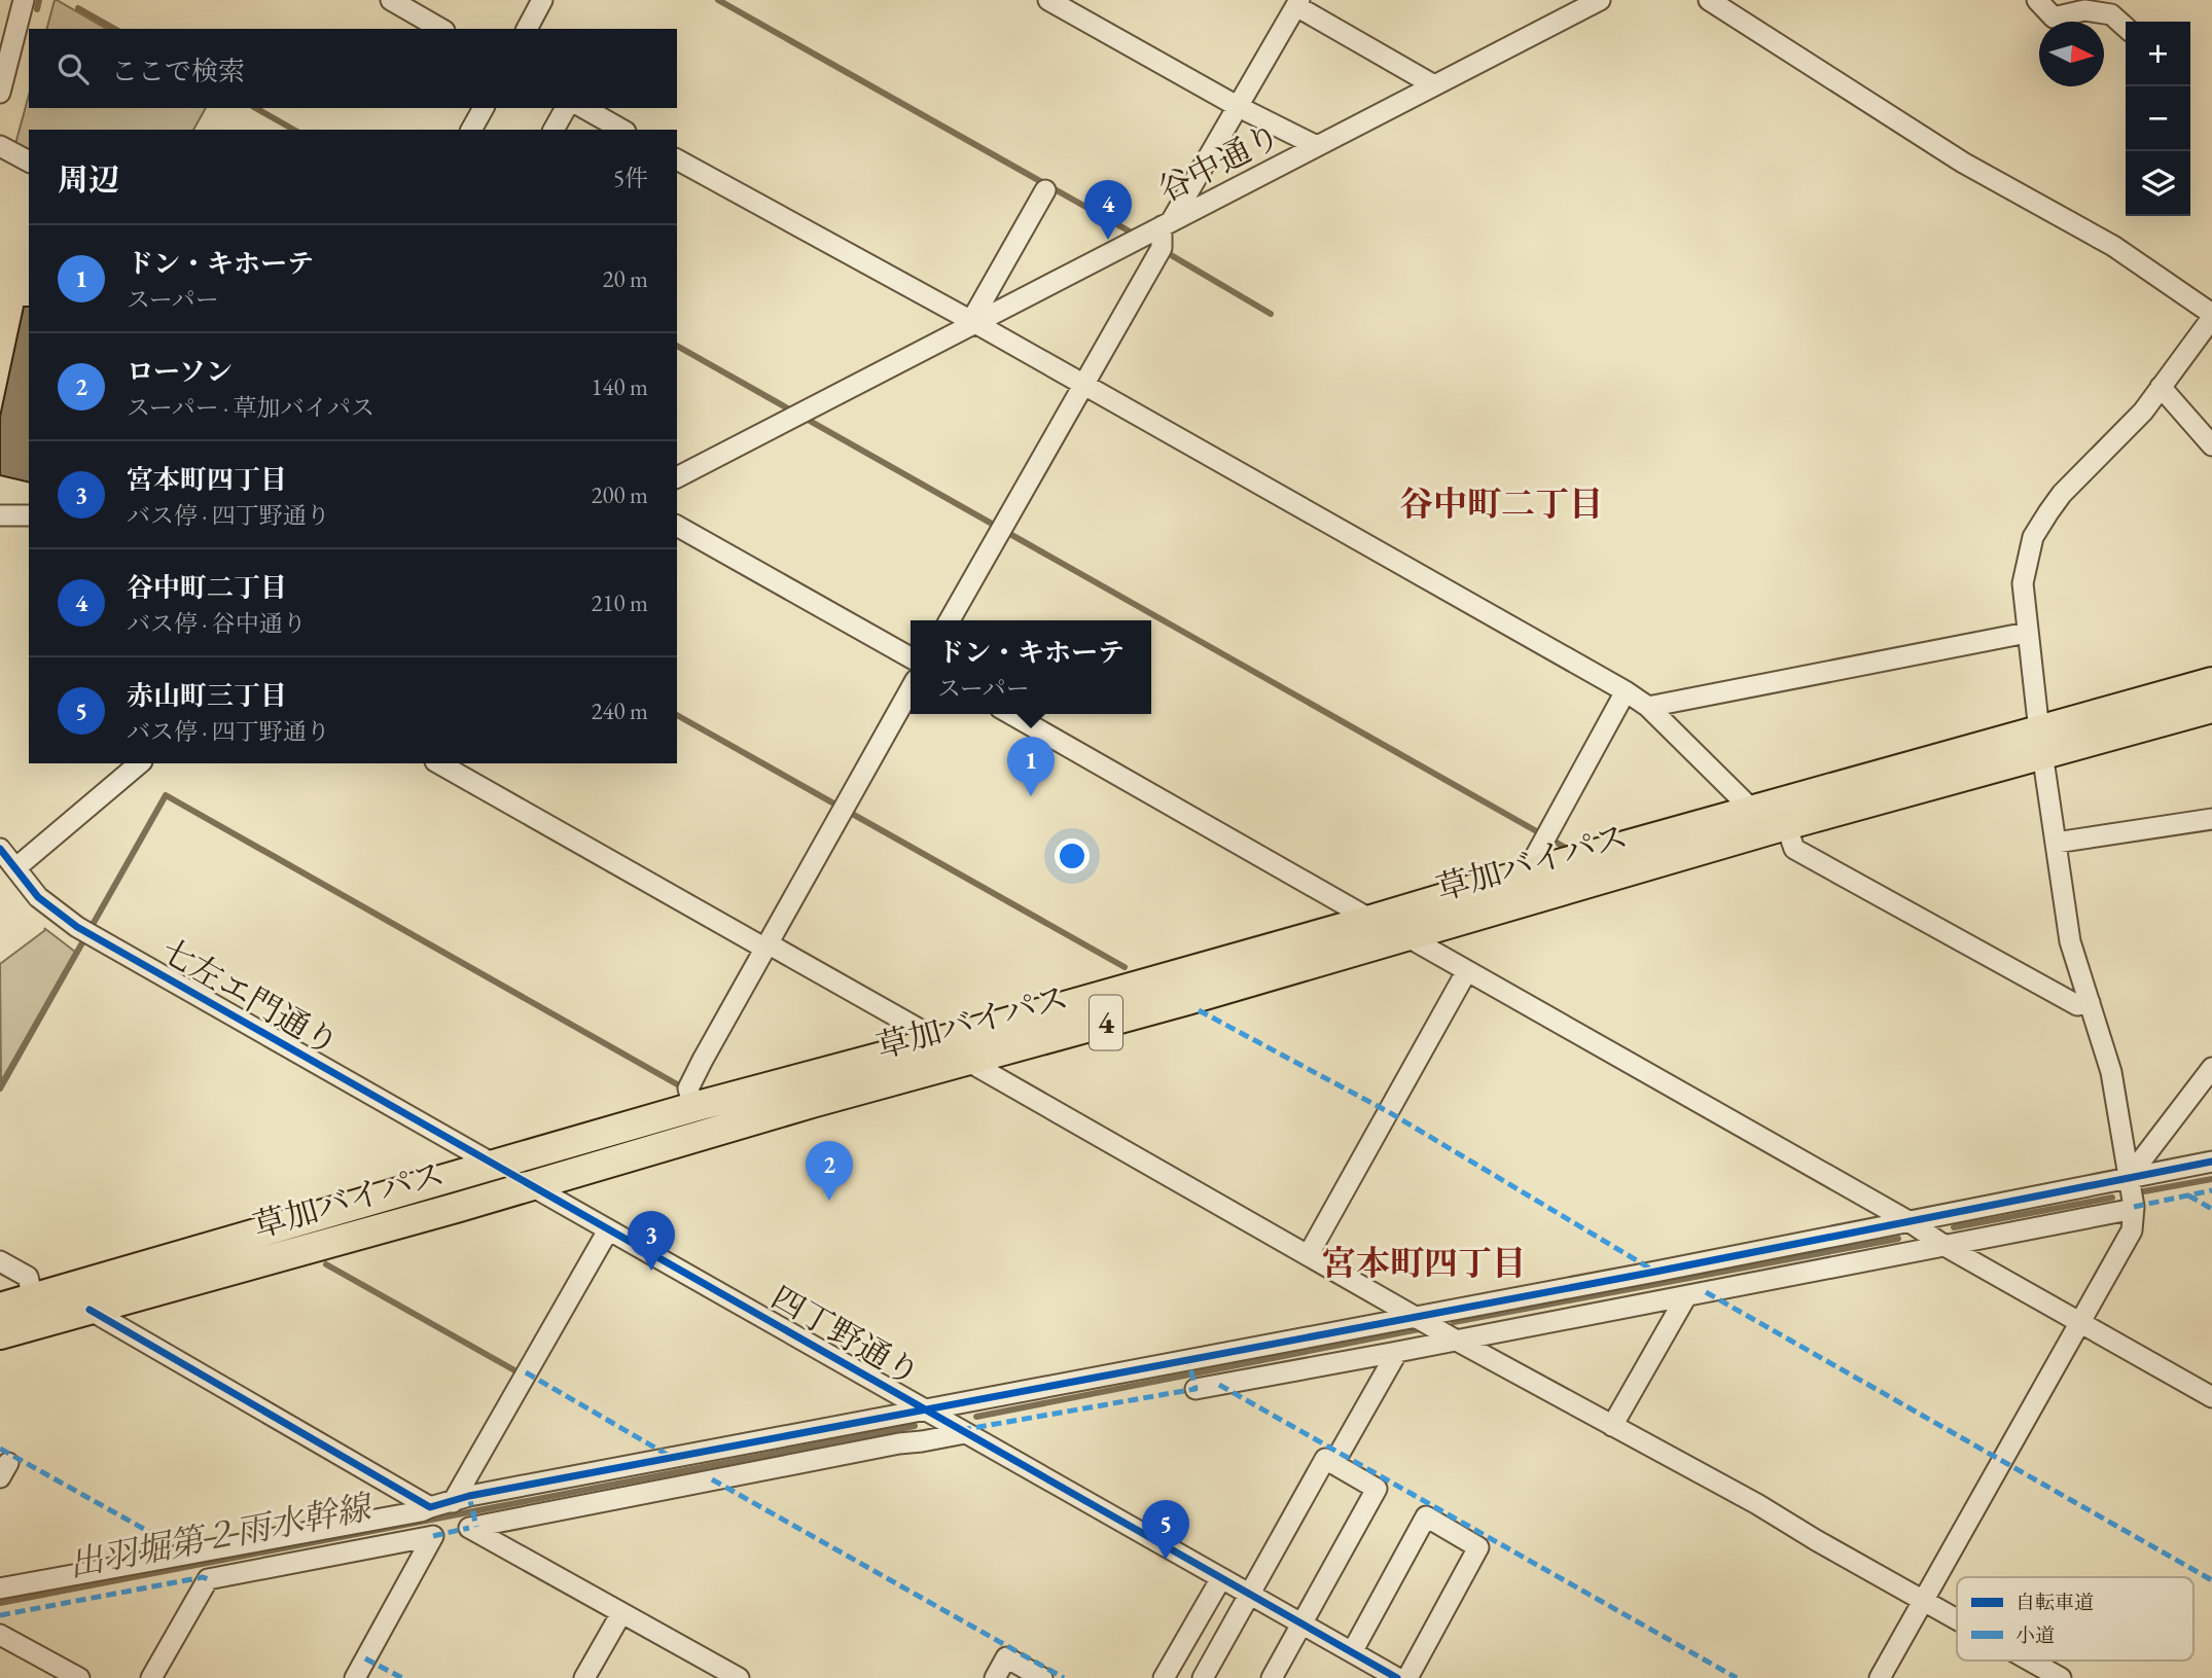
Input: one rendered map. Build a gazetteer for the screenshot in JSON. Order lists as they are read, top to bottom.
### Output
{
  "streets": {
    "highway": ["草加バイパス", "4"],
    "street": ["谷中通り", "七左エ門通り", "四丁野通り"]
  },
  "crossings": [
    ["草加バイパス", "七左エ門通り"],
    ["草加バイパス", "四丁野通り"],
    ["七左エ門通り", "四丁野通り"]
  ],
  "districts": ["谷中町二丁目", "宮本町四丁目"],
  "water": ["出羽堀第２雨水幹線"],
  "legend": ["自転車道", "小道"],
  "north": "right",
  "page": {
    "map_buttons": ["+", "−"],
    "search": "ここで検索",
    "heading": ["周辺", "5件"],
    "pins": [
      "4",
      "1",
      "2",
      "3",
      "5"
    ],
    "list": [
      {
        "mark": "1",
        "name": "ドン・キホーテ",
        "note": "スーパー",
        "value": "20 m"
      },
      {
        "mark": "2",
        "name": "ローソン",
        "note": "スーパー · 草加バイパス",
        "value": "140 m"
      },
      {
        "mark": "3",
        "name": "宮本町四丁目",
        "note": "バス停 · 四丁野通り",
        "value": "200 m"
      },
      {
        "mark": "4",
        "name": "谷中町二丁目",
        "note": "バス停 · 谷中通り",
        "value": "210 m"
      },
      {
        "mark": "5",
        "name": "赤山町三丁目",
        "note": "バス停 · 四丁野通り",
        "value": "240 m"
      }
    ],
    "popup": ["ドン・キホーテ", "スーパー"]
  }
}
